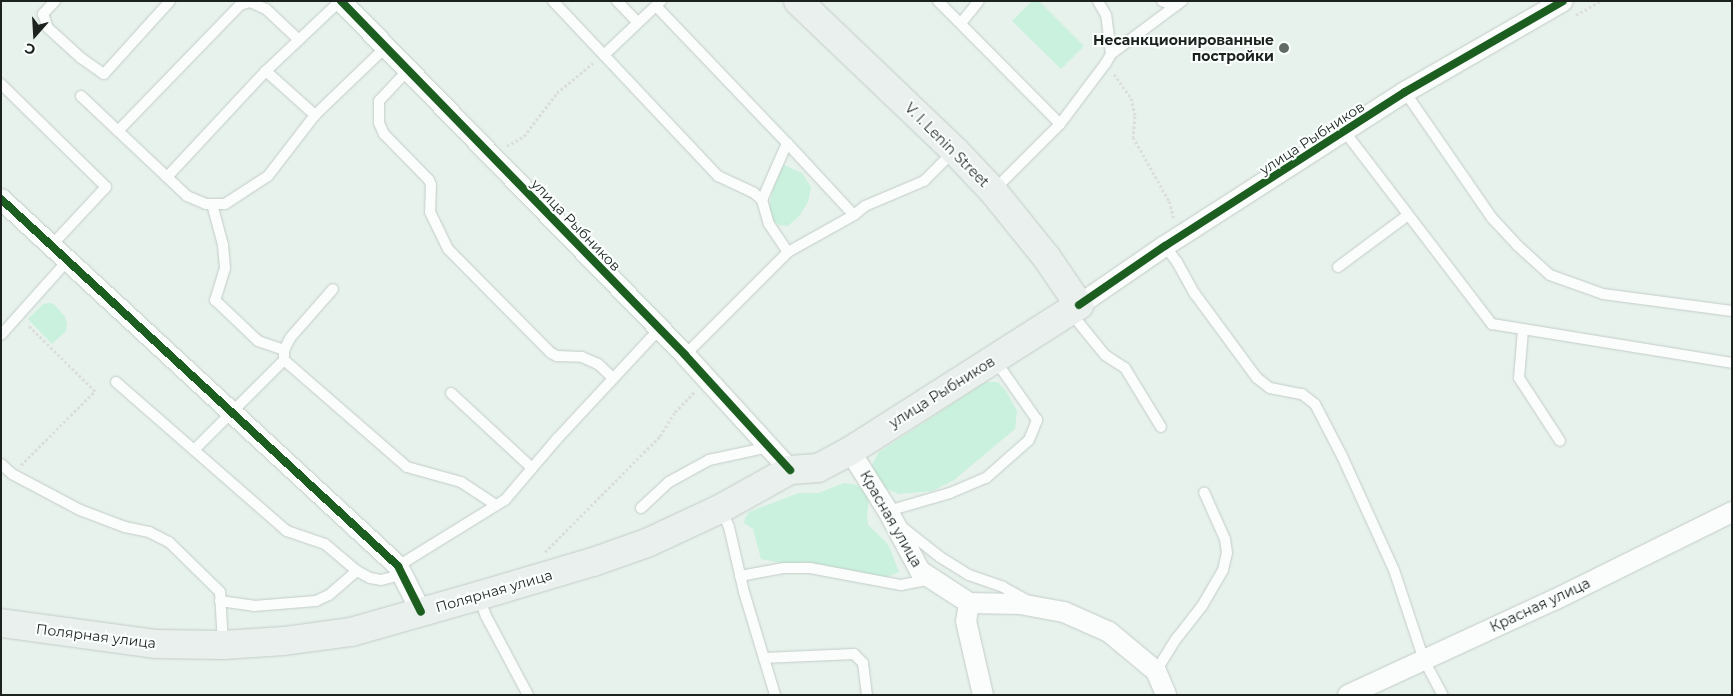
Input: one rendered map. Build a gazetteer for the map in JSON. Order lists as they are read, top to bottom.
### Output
{
  "streets": {
    "main road": ["улица Рыбников", "V. I. Lenin Street", "Полярная улица"],
    "street": ["Красная улица"]
  },
  "crossings": [
    ["улица Рыбников", "V. I. Lenin Street"],
    ["улица Рыбников", "Красная улица"],
    ["улица Рыбников", "Полярная улица"]
  ],
  "places": ["Несанкционированные постройки"],
  "north": "bottom"
}
